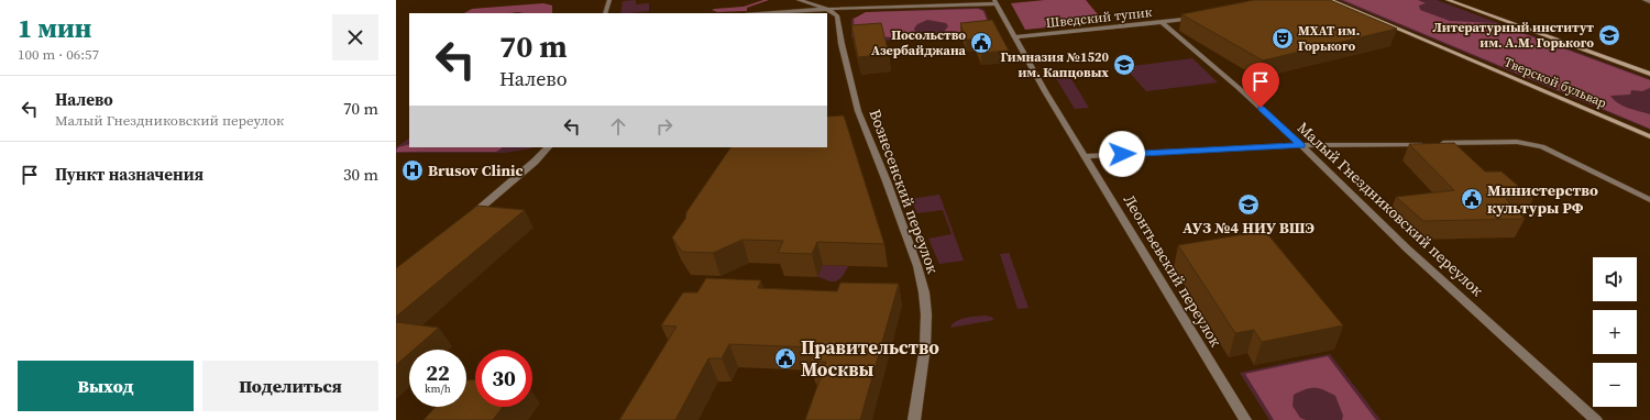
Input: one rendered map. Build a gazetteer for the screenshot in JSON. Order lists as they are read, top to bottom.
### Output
{
  "streets": {
    "main road": ["Тверской бульвар"],
    "street": [
      "Шведский тупик",
      "Вознесенский переулок",
      "Малый Гнездниковский переулок",
      "Леонтьевский переулок"
    ]
  },
  "crossings": [
    ["Шведский тупик", "Малый Гнездниковский переулок"],
    ["Шведский тупик", "Леонтьевский переулок"]
  ],
  "places": {
    "school or university": ["Литературный институт им. А.М. Горького", "Гимназия №1520 им. Капцовых", "АУЗ №4 НИУ ВШЭ"],
    "theatre": ["МХАТ им. Горького"],
    "public building": ["Посольство Азербайджана", "Министерство культуры РФ", "Правительство Москвы"],
    "hospital": ["Brusov Clinic"]
  },
  "page": {
    "heading": ["1 мин", "100 m · 06:57"],
    "turn": ["70 m", "Налево"],
    "list": [
      {
        "name": "Налево",
        "note": "Малый Гнездниковский переулок",
        "value": "70 m"
      },
      {
        "name": "Пункт назначения",
        "value": "30 m"
      }
    ],
    "map_buttons": ["+", "−"],
    "speed": "22 km/h",
    "limit": "30",
    "buttons": ["Выход", "Поделиться"]
  }
}
